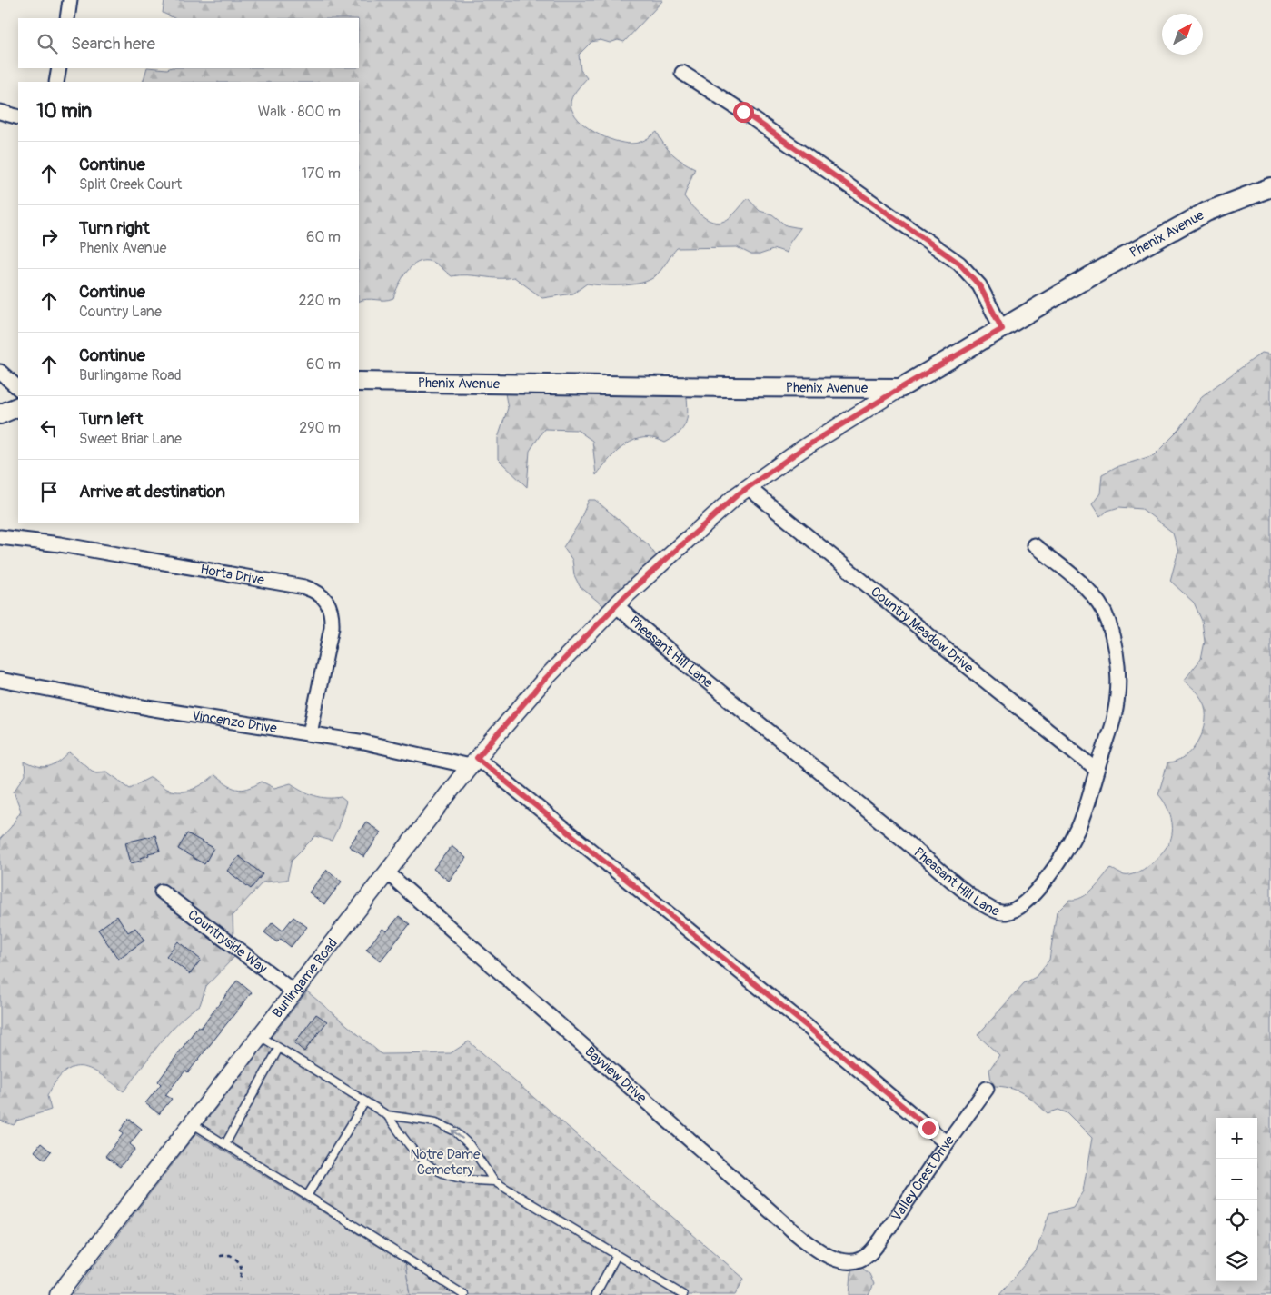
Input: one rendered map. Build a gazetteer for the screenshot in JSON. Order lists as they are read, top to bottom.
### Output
{
  "streets": {
    "main road": ["Phenix Avenue"],
    "street": [
      "Horta Drive",
      "Country Meadow Drive",
      "Pheasant Hill Lane",
      "Vincenzo Drive",
      "Countryside Way",
      "Burlingame Road",
      "Bayview Drive",
      "Valley Crest Drive"
    ]
  },
  "crossings": [
    ["Phenix Avenue", "Burlingame Road"],
    ["Horta Drive", "Vincenzo Drive"],
    ["Country Meadow Drive", "Pheasant Hill Lane"],
    ["Country Meadow Drive", "Burlingame Road"],
    ["Pheasant Hill Lane", "Burlingame Road"],
    ["Vincenzo Drive", "Burlingame Road"],
    ["Countryside Way", "Burlingame Road"],
    ["Burlingame Road", "Bayview Drive"],
    ["Bayview Drive", "Valley Crest Drive"]
  ],
  "parks": ["Notre Dame Cemetery"],
  "north": "top right",
  "page": {
    "search": "Search here",
    "heading": ["10 min", "Walk · 800 m"],
    "list": [
      ["Continue", "Split Creek Court", "170 m"],
      ["Turn right", "Phenix Avenue", "60 m"],
      ["Continue", "Country Lane", "220 m"],
      ["Continue", "Burlingame Road", "60 m"],
      ["Turn left", "Sweet Briar Lane", "290 m"],
      "Arrive at destination"
    ],
    "map_buttons": ["+", "−"]
  }
}
